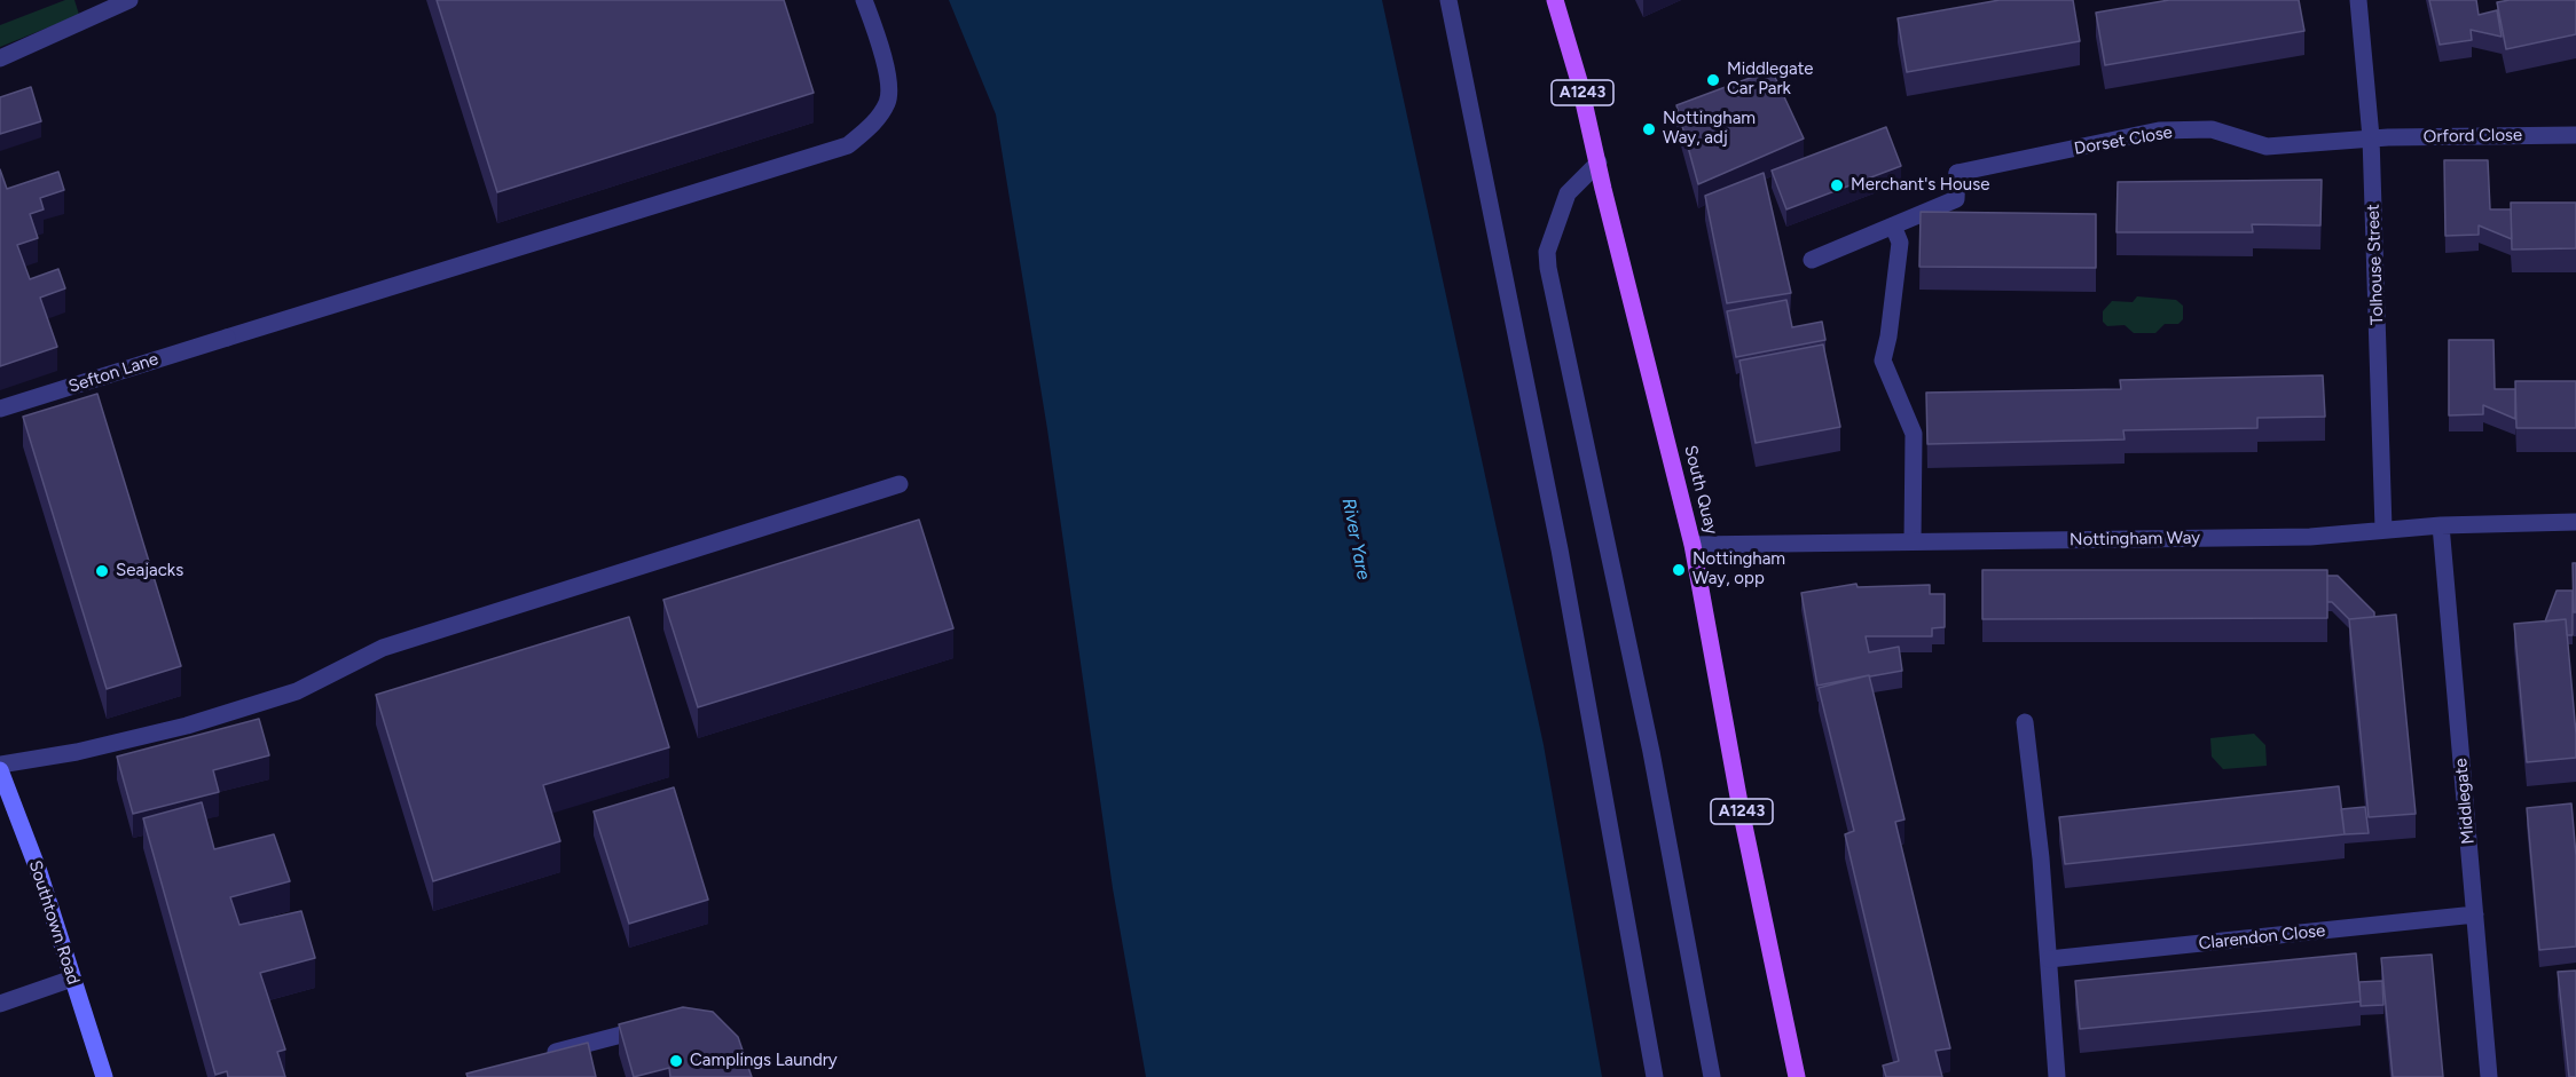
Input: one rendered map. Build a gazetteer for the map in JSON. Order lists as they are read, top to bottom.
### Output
{
  "streets": {
    "main road": ["A1243", "South Quay"],
    "street": [
      "Orford Close",
      "Dorset Close",
      "Tolhouse Street",
      "Sefton Lane",
      "Nottingham Way",
      "Middlegate",
      "Southtown Road",
      "Clarendon Close"
    ]
  },
  "crossings": [
    ["Orford Close", "Dorset Close"],
    ["Orford Close", "Tolhouse Street"],
    ["Dorset Close", "Tolhouse Street"],
    ["Tolhouse Street", "Nottingham Way"],
    ["South Quay", "Nottingham Way"],
    ["Nottingham Way", "Middlegate"],
    ["Middlegate", "Clarendon Close"]
  ],
  "water": ["River Yare"],
  "places": [
    "Middlegate Car Park",
    "Nottingham Way, adj",
    "Merchant's House",
    "Nottingham Way, opp",
    "Seajacks",
    "Camplings Laundry"
  ]
}
